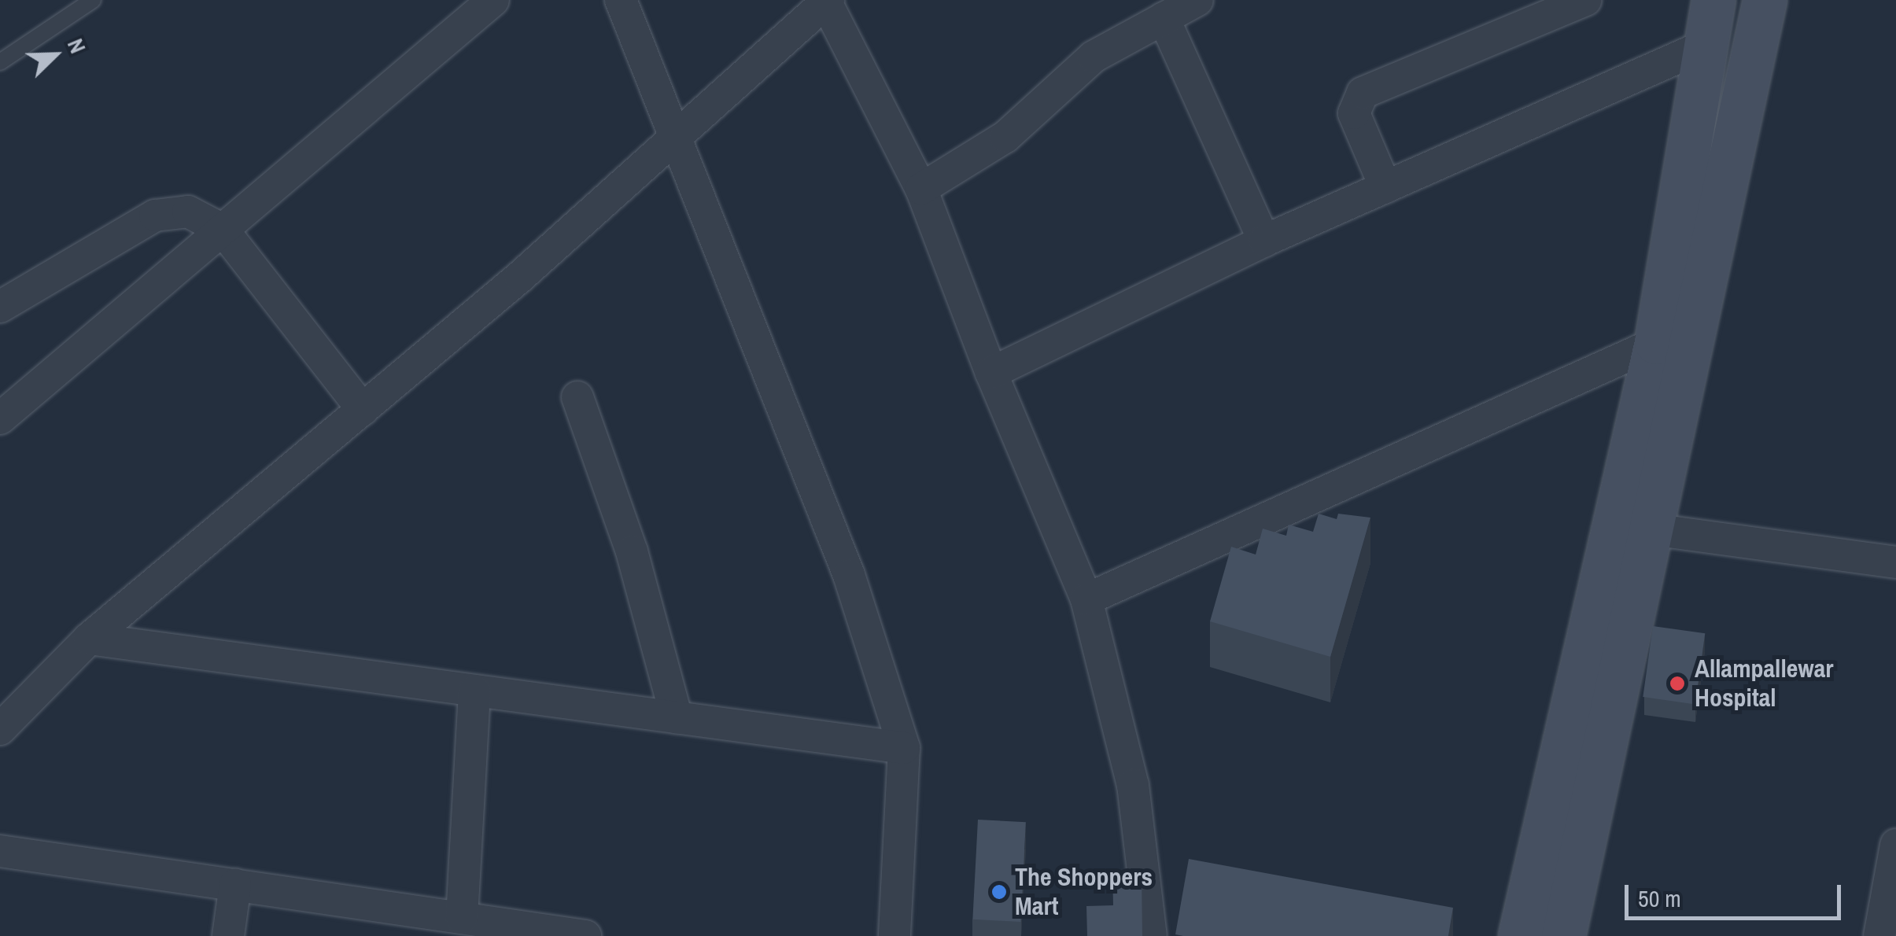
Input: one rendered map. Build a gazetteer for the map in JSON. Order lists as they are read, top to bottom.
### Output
{
  "places": ["Allampallewar Hospital", "The Shoppers Mart"],
  "scale_bar": "50 m",
  "north": "top right"
}
